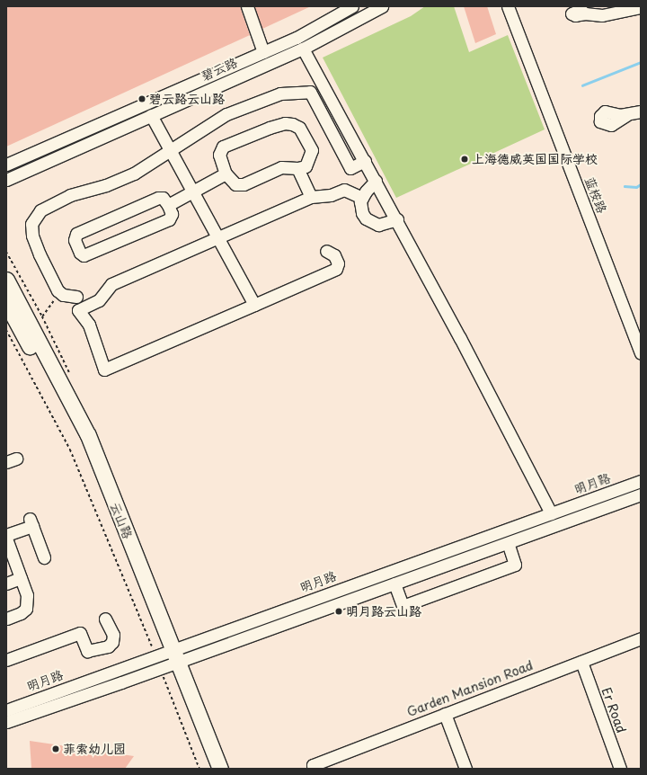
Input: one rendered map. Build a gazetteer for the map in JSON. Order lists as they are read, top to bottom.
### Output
{
  "streets": {
    "main road": ["云山路"],
    "street": [
      "碧云路",
      "蓝桉路",
      "明月路",
      "Garden Mansion Road",
      "Er Road"
    ]
  },
  "crossings": [
    ["明月路", "云山路"],
    ["Garden Mansion Road", "Er Road"]
  ],
  "places": [
    "碧云路云山路",
    "上海德威英国国际学校",
    "明月路云山路",
    "菲索幼儿园"
  ]
}
